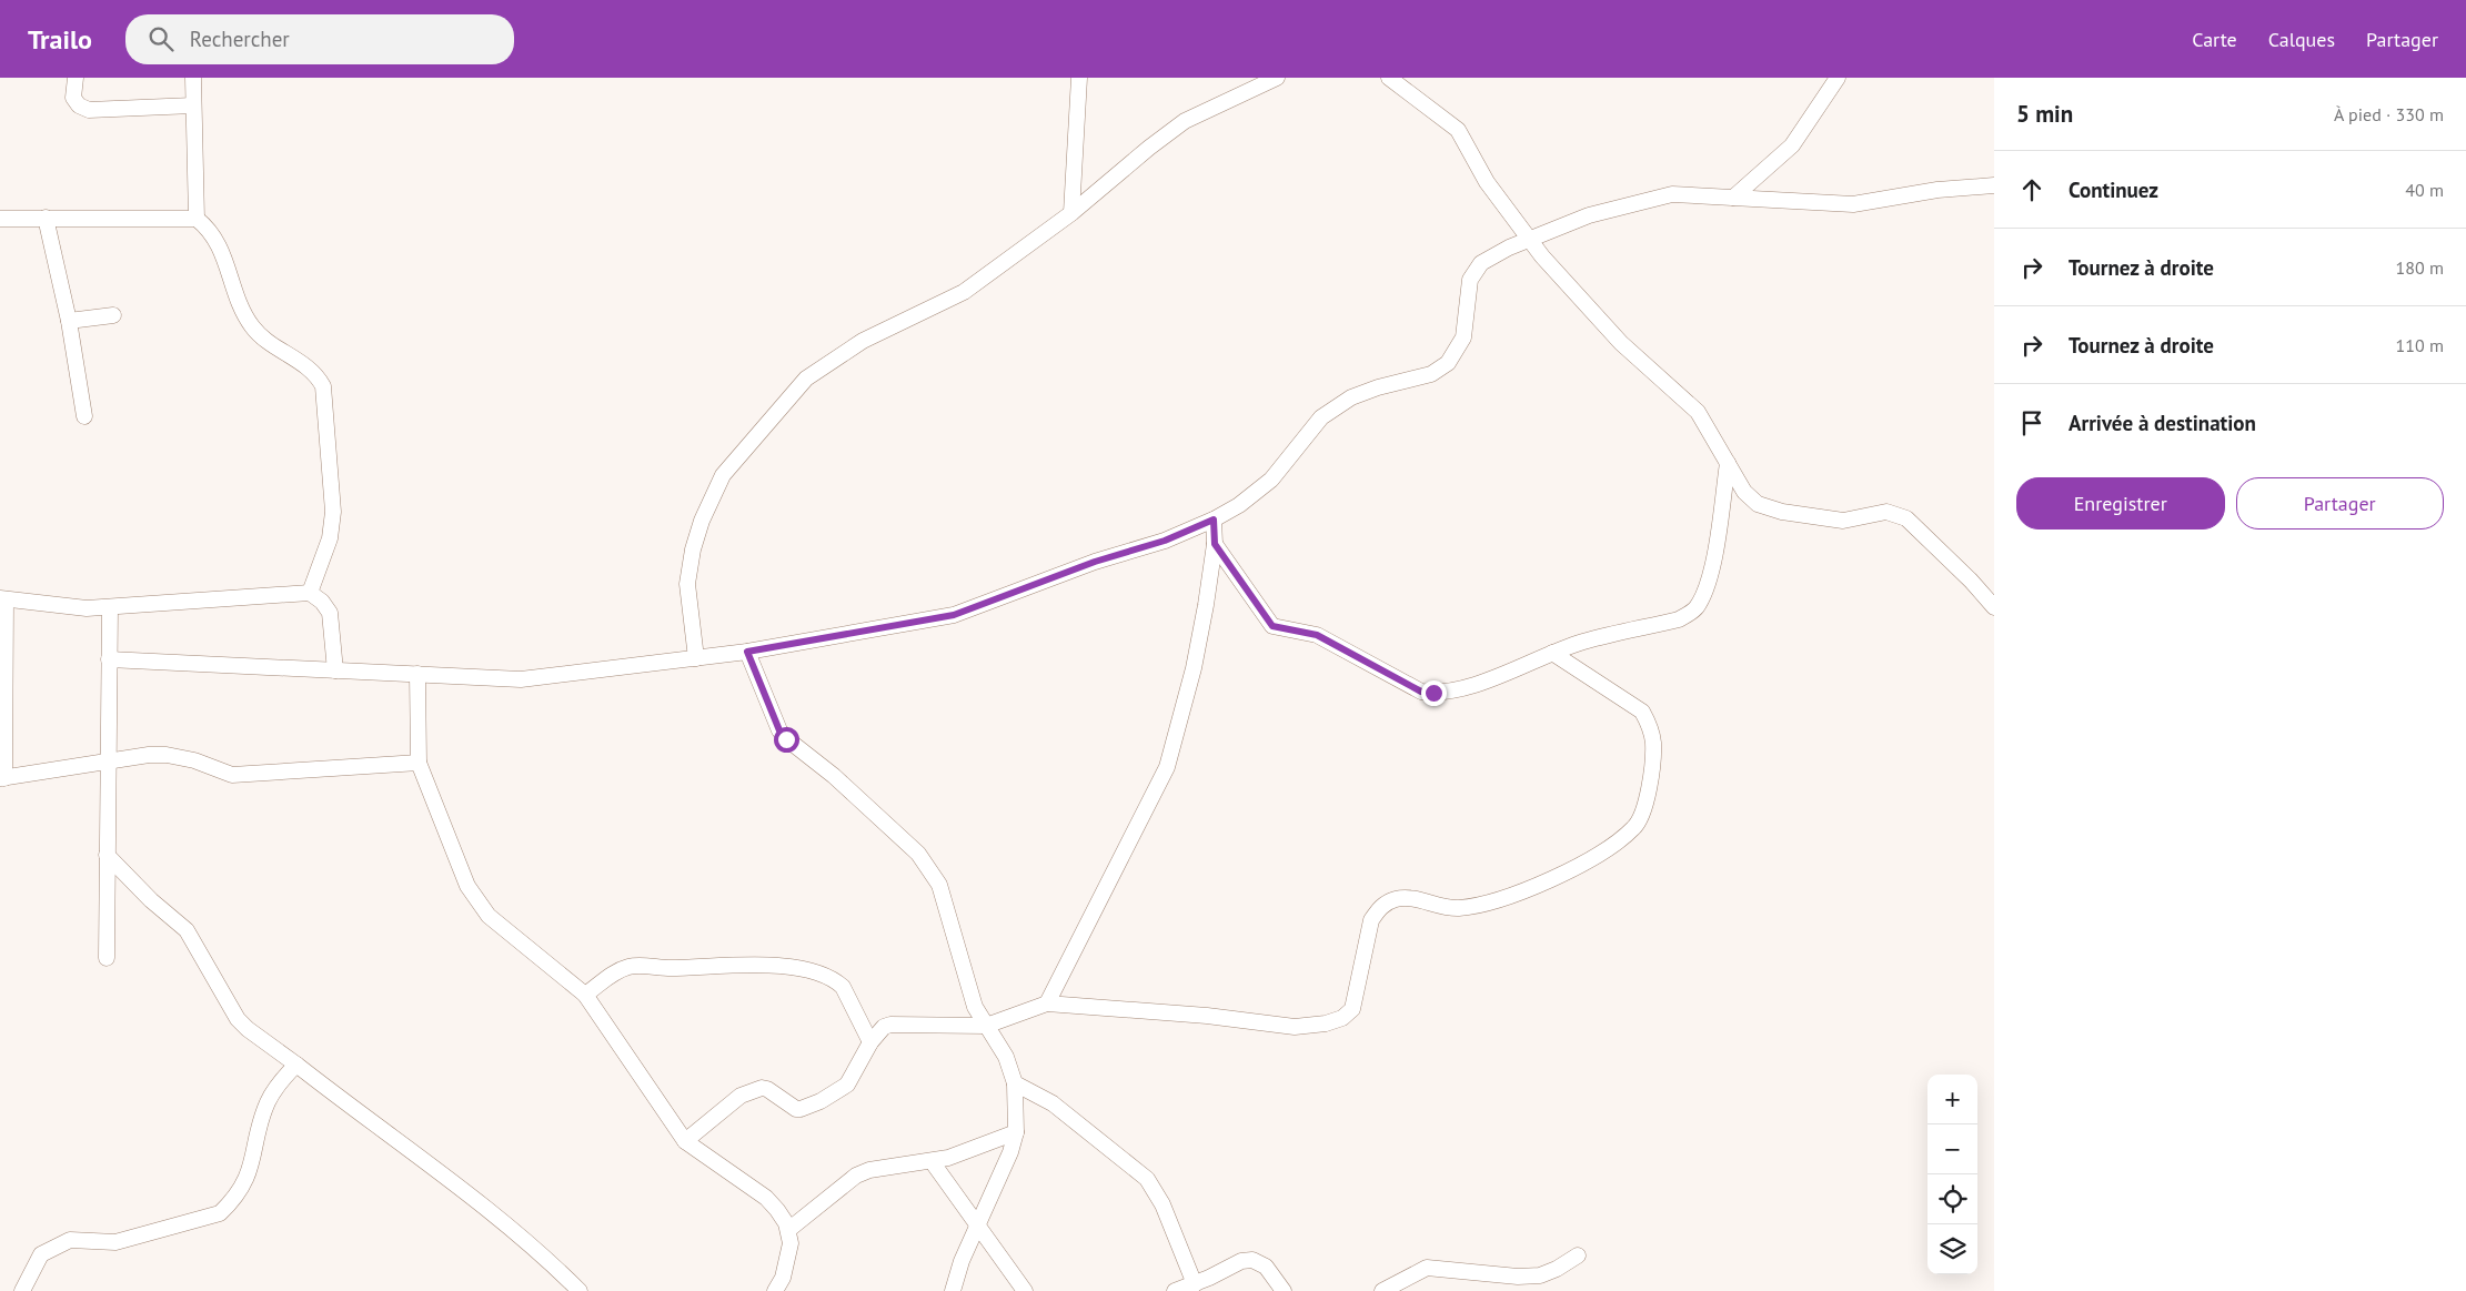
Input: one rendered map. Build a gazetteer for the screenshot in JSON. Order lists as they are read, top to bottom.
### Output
{
  "page": {
    "header": "Trailo",
    "search": "Rechercher",
    "nav": ["Carte", "Calques", "Partager"],
    "heading": ["5 min", "À pied · 330 m"],
    "list": [
      ["Continuez", "40 m"],
      ["Tournez à droite", "180 m"],
      ["Tournez à droite", "110 m"],
      "Arrivée à destination"
    ],
    "buttons": ["Enregistrer", "Partager"],
    "map_buttons": ["+", "−"]
  }
}
